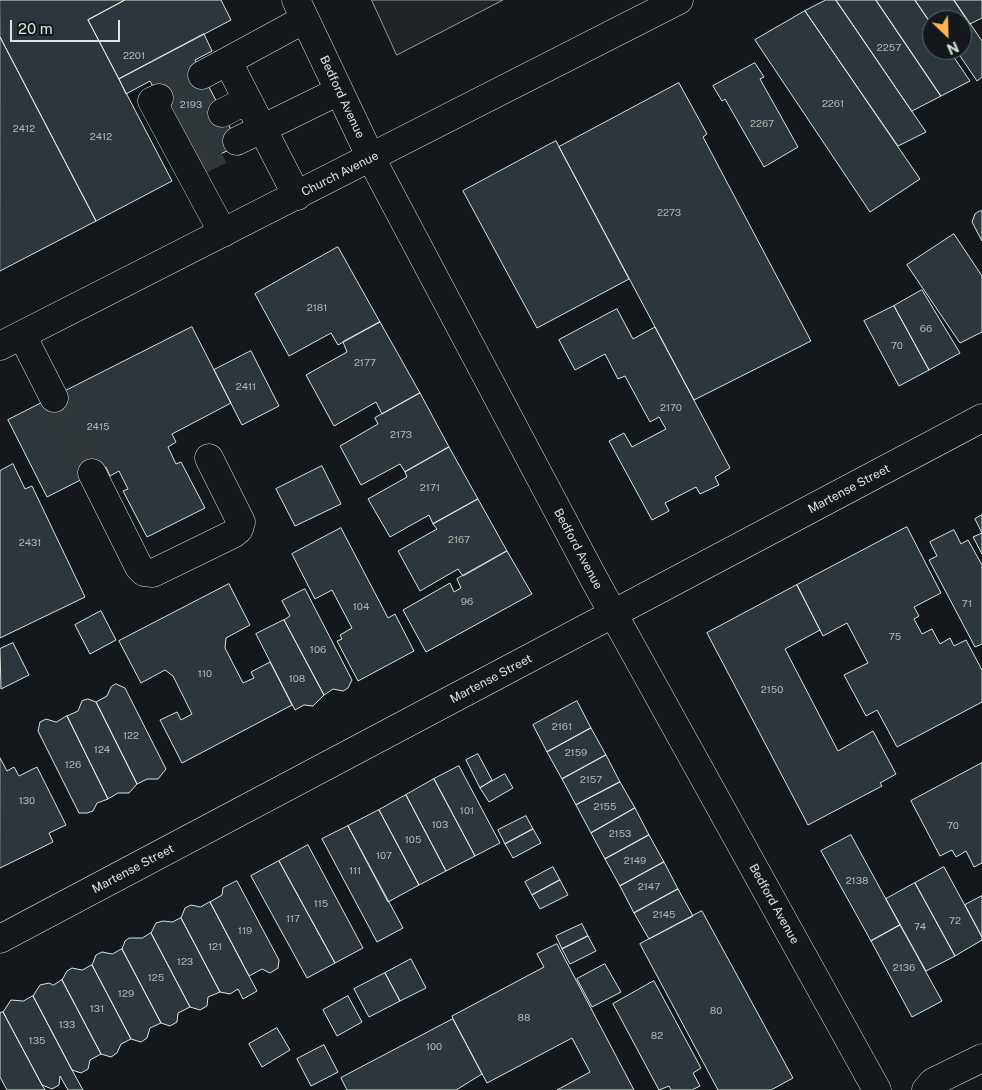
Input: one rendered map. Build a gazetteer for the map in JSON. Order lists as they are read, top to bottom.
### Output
{
  "streets": {
    "main road": ["Bedford Avenue", "Church Avenue", "Martense Street"]
  },
  "crossings": [
    ["Bedford Avenue", "Church Avenue"],
    ["Bedford Avenue", "Martense Street"]
  ],
  "house_numbers": [
    "2257",
    "2201",
    "2261",
    "2193",
    "2267",
    "2412",
    "2412",
    "2273",
    "2181",
    "66",
    "70",
    "2177",
    "2411",
    "2170",
    "2415",
    "2173",
    "2171",
    "2167",
    "2431",
    "96",
    "71",
    "104",
    "75",
    "106",
    "110",
    "108",
    "2150",
    "2161",
    "122",
    "124",
    "2159",
    "126",
    "2157",
    "130",
    "2155",
    "101",
    "103",
    "70",
    "2153",
    "105",
    "107",
    "2149",
    "111",
    "2138",
    "2147",
    "115",
    "2145",
    "117",
    "72",
    "74",
    "119",
    "121",
    "123",
    "2136",
    "125",
    "129",
    "131",
    "80",
    "88",
    "133",
    "82",
    "135",
    "100"
  ],
  "scale_bar": "20 m",
  "north": "bottom right"
}
